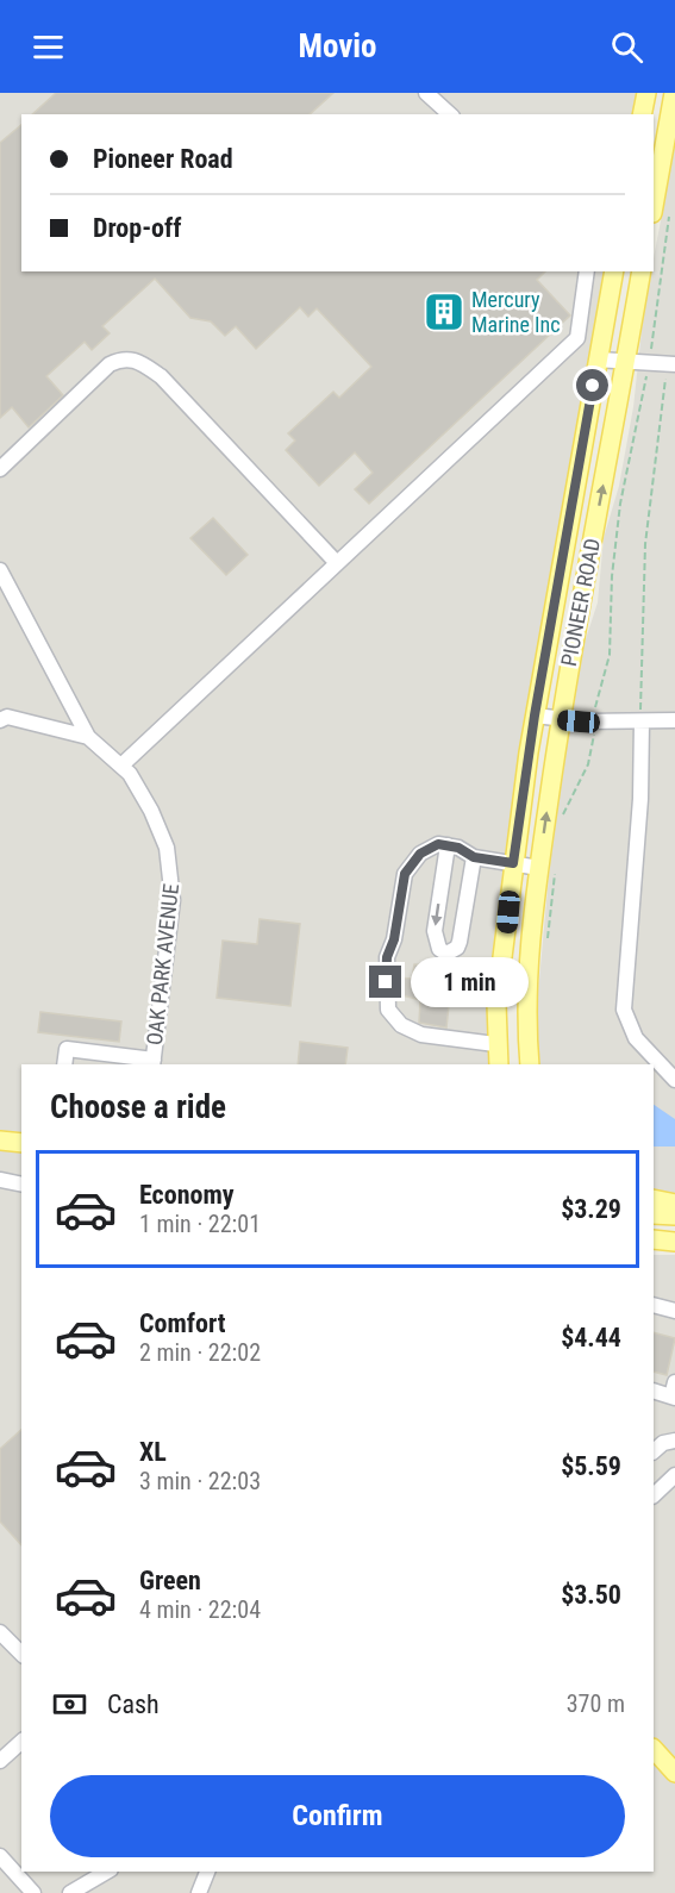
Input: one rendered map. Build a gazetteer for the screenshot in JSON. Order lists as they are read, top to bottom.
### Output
{
  "streets": {
    "main road": ["PIONEER ROAD"],
    "street": ["OAK PARK AVENUE"]
  },
  "places": {
    "building": ["Mercury Marine Inc"]
  },
  "page": {
    "header": "Movio",
    "banner": ["Pioneer Road", "Drop-off"],
    "bubble": "1 min",
    "heading": "Choose a ride",
    "list": [
      {
        "name": "Economy",
        "note": "1 min · 22:01",
        "value": "$3.29"
      },
      {
        "name": "Comfort",
        "note": "2 min · 22:02",
        "value": "$4.44"
      },
      {
        "name": "XL",
        "note": "3 min · 22:03",
        "value": "$5.59"
      },
      {
        "name": "Green",
        "note": "4 min · 22:04",
        "value": "$3.50"
      }
    ],
    "pay": ["Cash", "370 m"],
    "buttons": "Confirm"
  }
}
